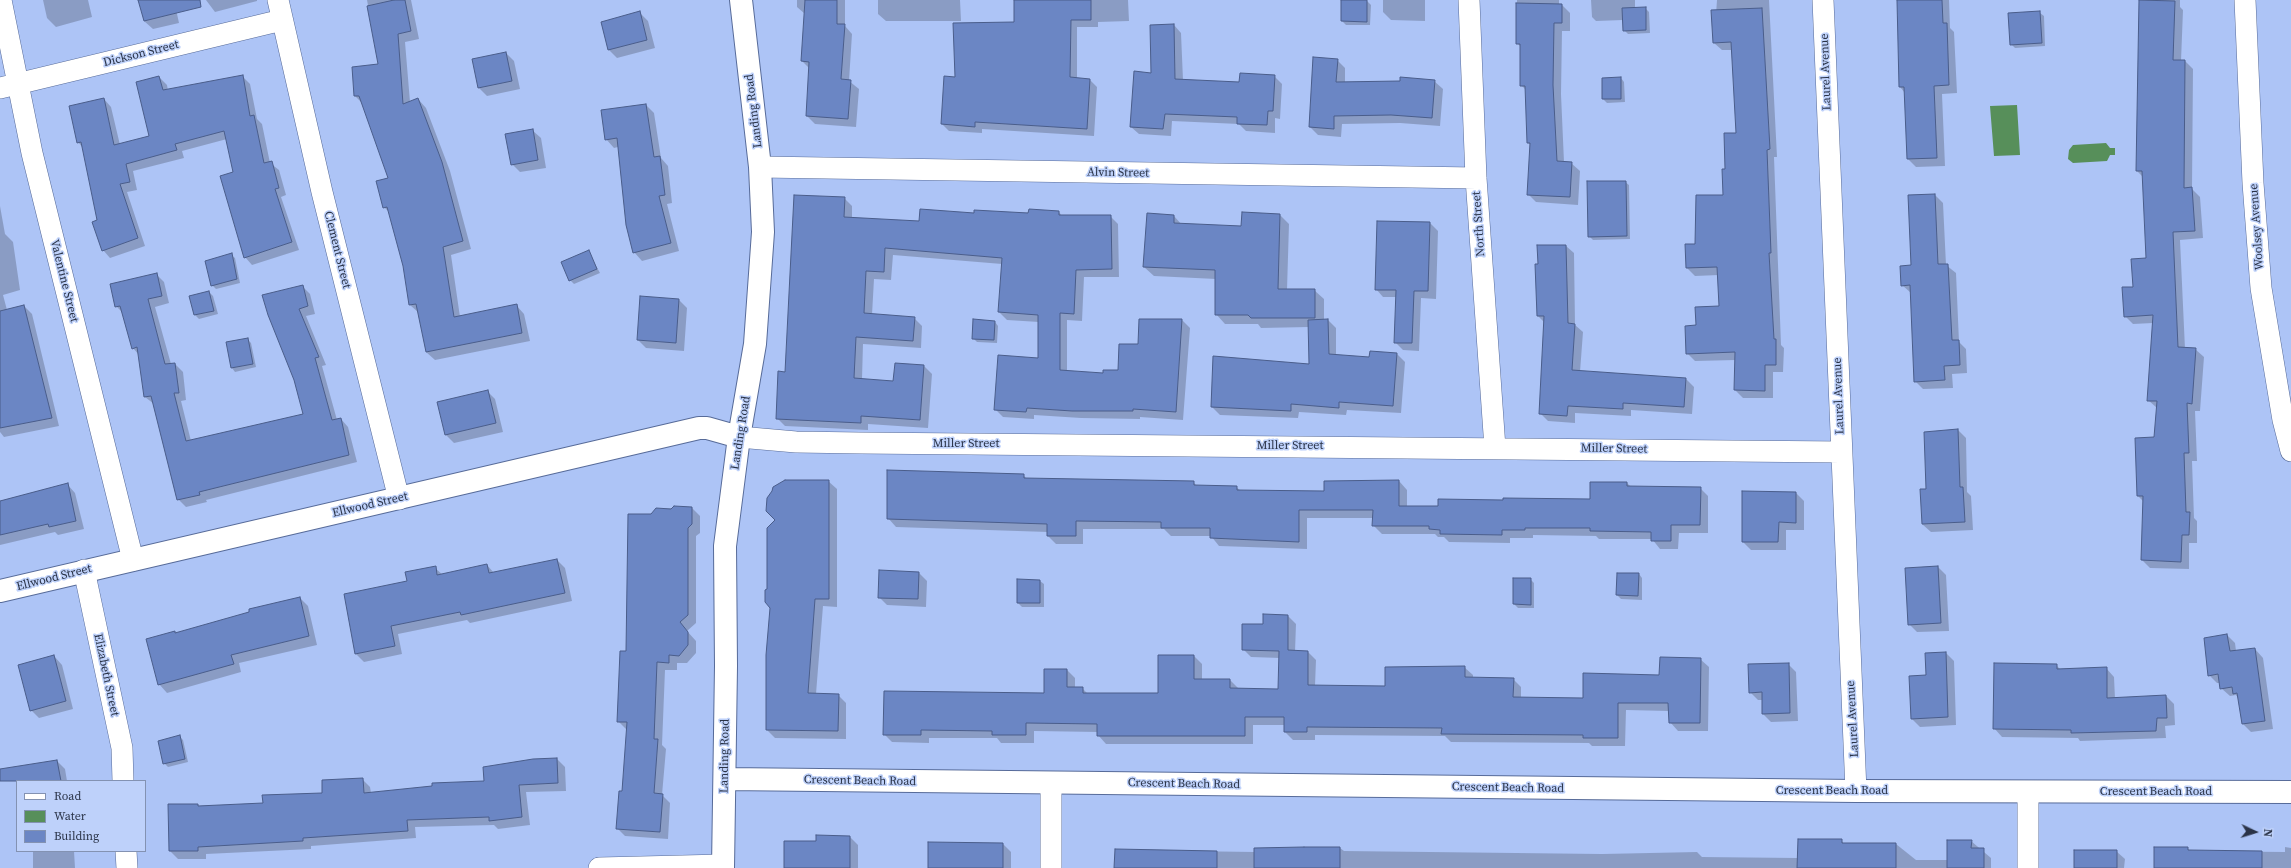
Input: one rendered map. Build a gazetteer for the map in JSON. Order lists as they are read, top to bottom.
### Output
{
  "streets": {
    "street": [
      "Dickson Street",
      "Laurel Avenue",
      "Landing Road",
      "Alvin Street",
      "North Street",
      "Woolsey Avenue",
      "Clement Street",
      "Valentine Street",
      "Miller Street",
      "Ellwood Street",
      "Elizabeth Street",
      "Crescent Beach Road"
    ]
  },
  "crossings": [
    ["Dickson Street", "Clement Street"],
    ["Dickson Street", "Valentine Street"],
    ["Laurel Avenue", "Miller Street"],
    ["Laurel Avenue", "Crescent Beach Road"],
    ["Landing Road", "Alvin Street"],
    ["Landing Road", "Miller Street"],
    ["Landing Road", "Ellwood Street"],
    ["Landing Road", "Crescent Beach Road"],
    ["Alvin Street", "North Street"],
    ["North Street", "Miller Street"],
    ["Clement Street", "Ellwood Street"],
    ["Valentine Street", "Ellwood Street"],
    ["Miller Street", "Ellwood Street"],
    ["Ellwood Street", "Elizabeth Street"]
  ],
  "legend": ["Road", "Water", "Building"],
  "north": "right"
}
